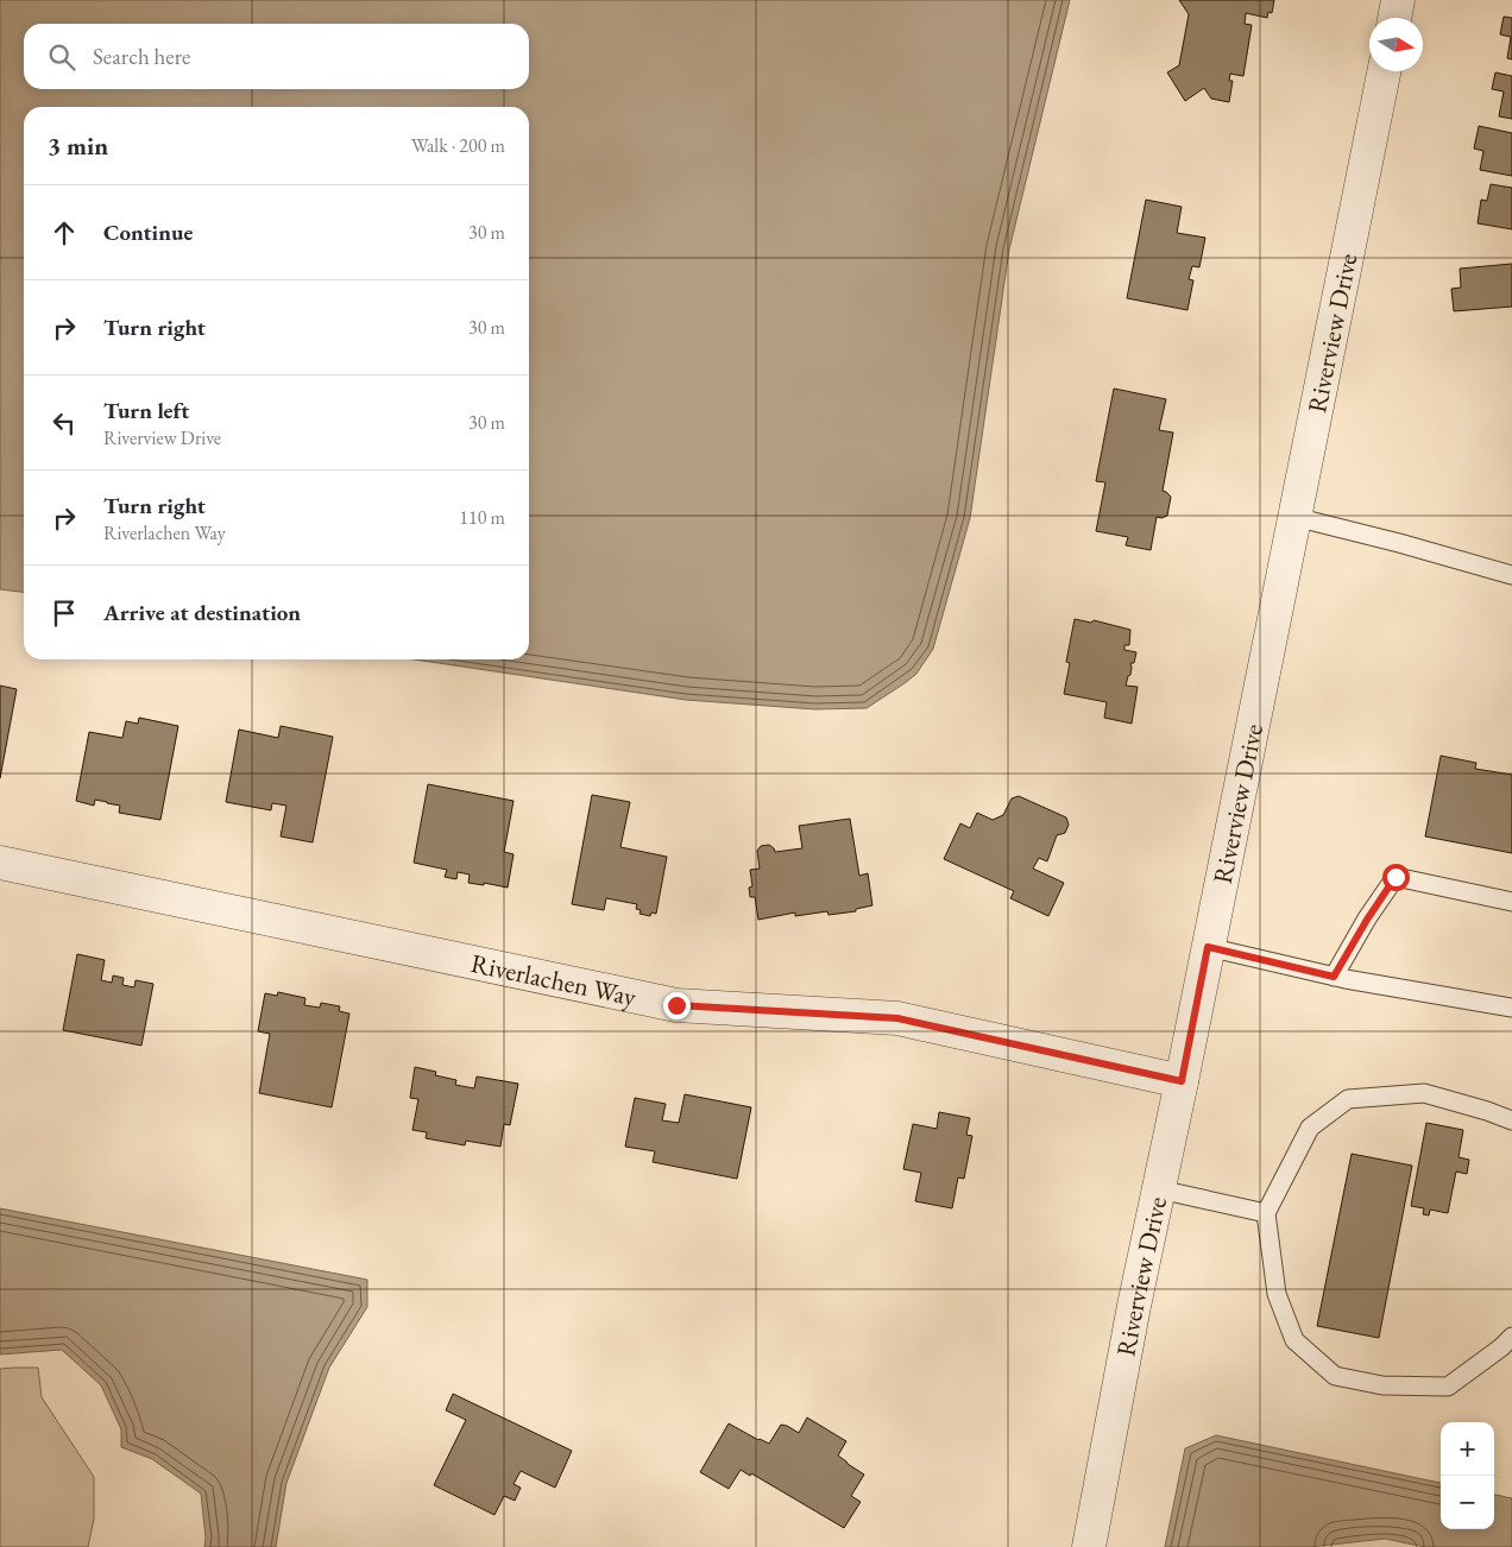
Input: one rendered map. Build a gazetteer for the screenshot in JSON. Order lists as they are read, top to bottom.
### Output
{
  "streets": {
    "street": ["Riverview Drive", "Riverlachen Way"]
  },
  "crossings": [
    ["Riverview Drive", "Riverlachen Way"]
  ],
  "north": "right",
  "page": {
    "search": "Search here",
    "heading": ["3 min", "Walk · 200 m"],
    "list": [
      ["Continue", "30 m"],
      ["Turn right", "30 m"],
      ["Turn left", "Riverview Drive", "30 m"],
      ["Turn right", "Riverlachen Way", "110 m"],
      "Arrive at destination"
    ],
    "map_buttons": ["+", "−"]
  }
}
